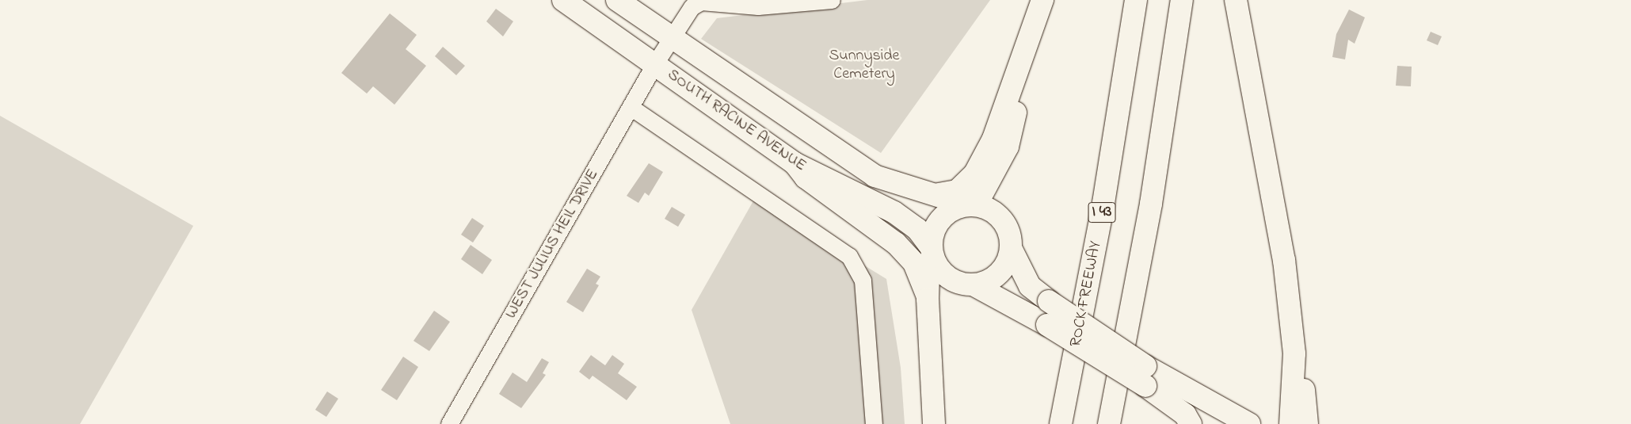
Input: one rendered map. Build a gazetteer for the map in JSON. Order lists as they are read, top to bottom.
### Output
{
  "streets": {
    "main road": ["SOUTH RACINE AVENUE", "I 43", "ROCK FREEWAY"],
    "street": ["WEST JULIUS HEIL DRIVE"]
  },
  "crossings": [
    ["SOUTH RACINE AVENUE", "WEST JULIUS HEIL DRIVE"]
  ],
  "parks": ["Sunnyside Cemetery"]
}
